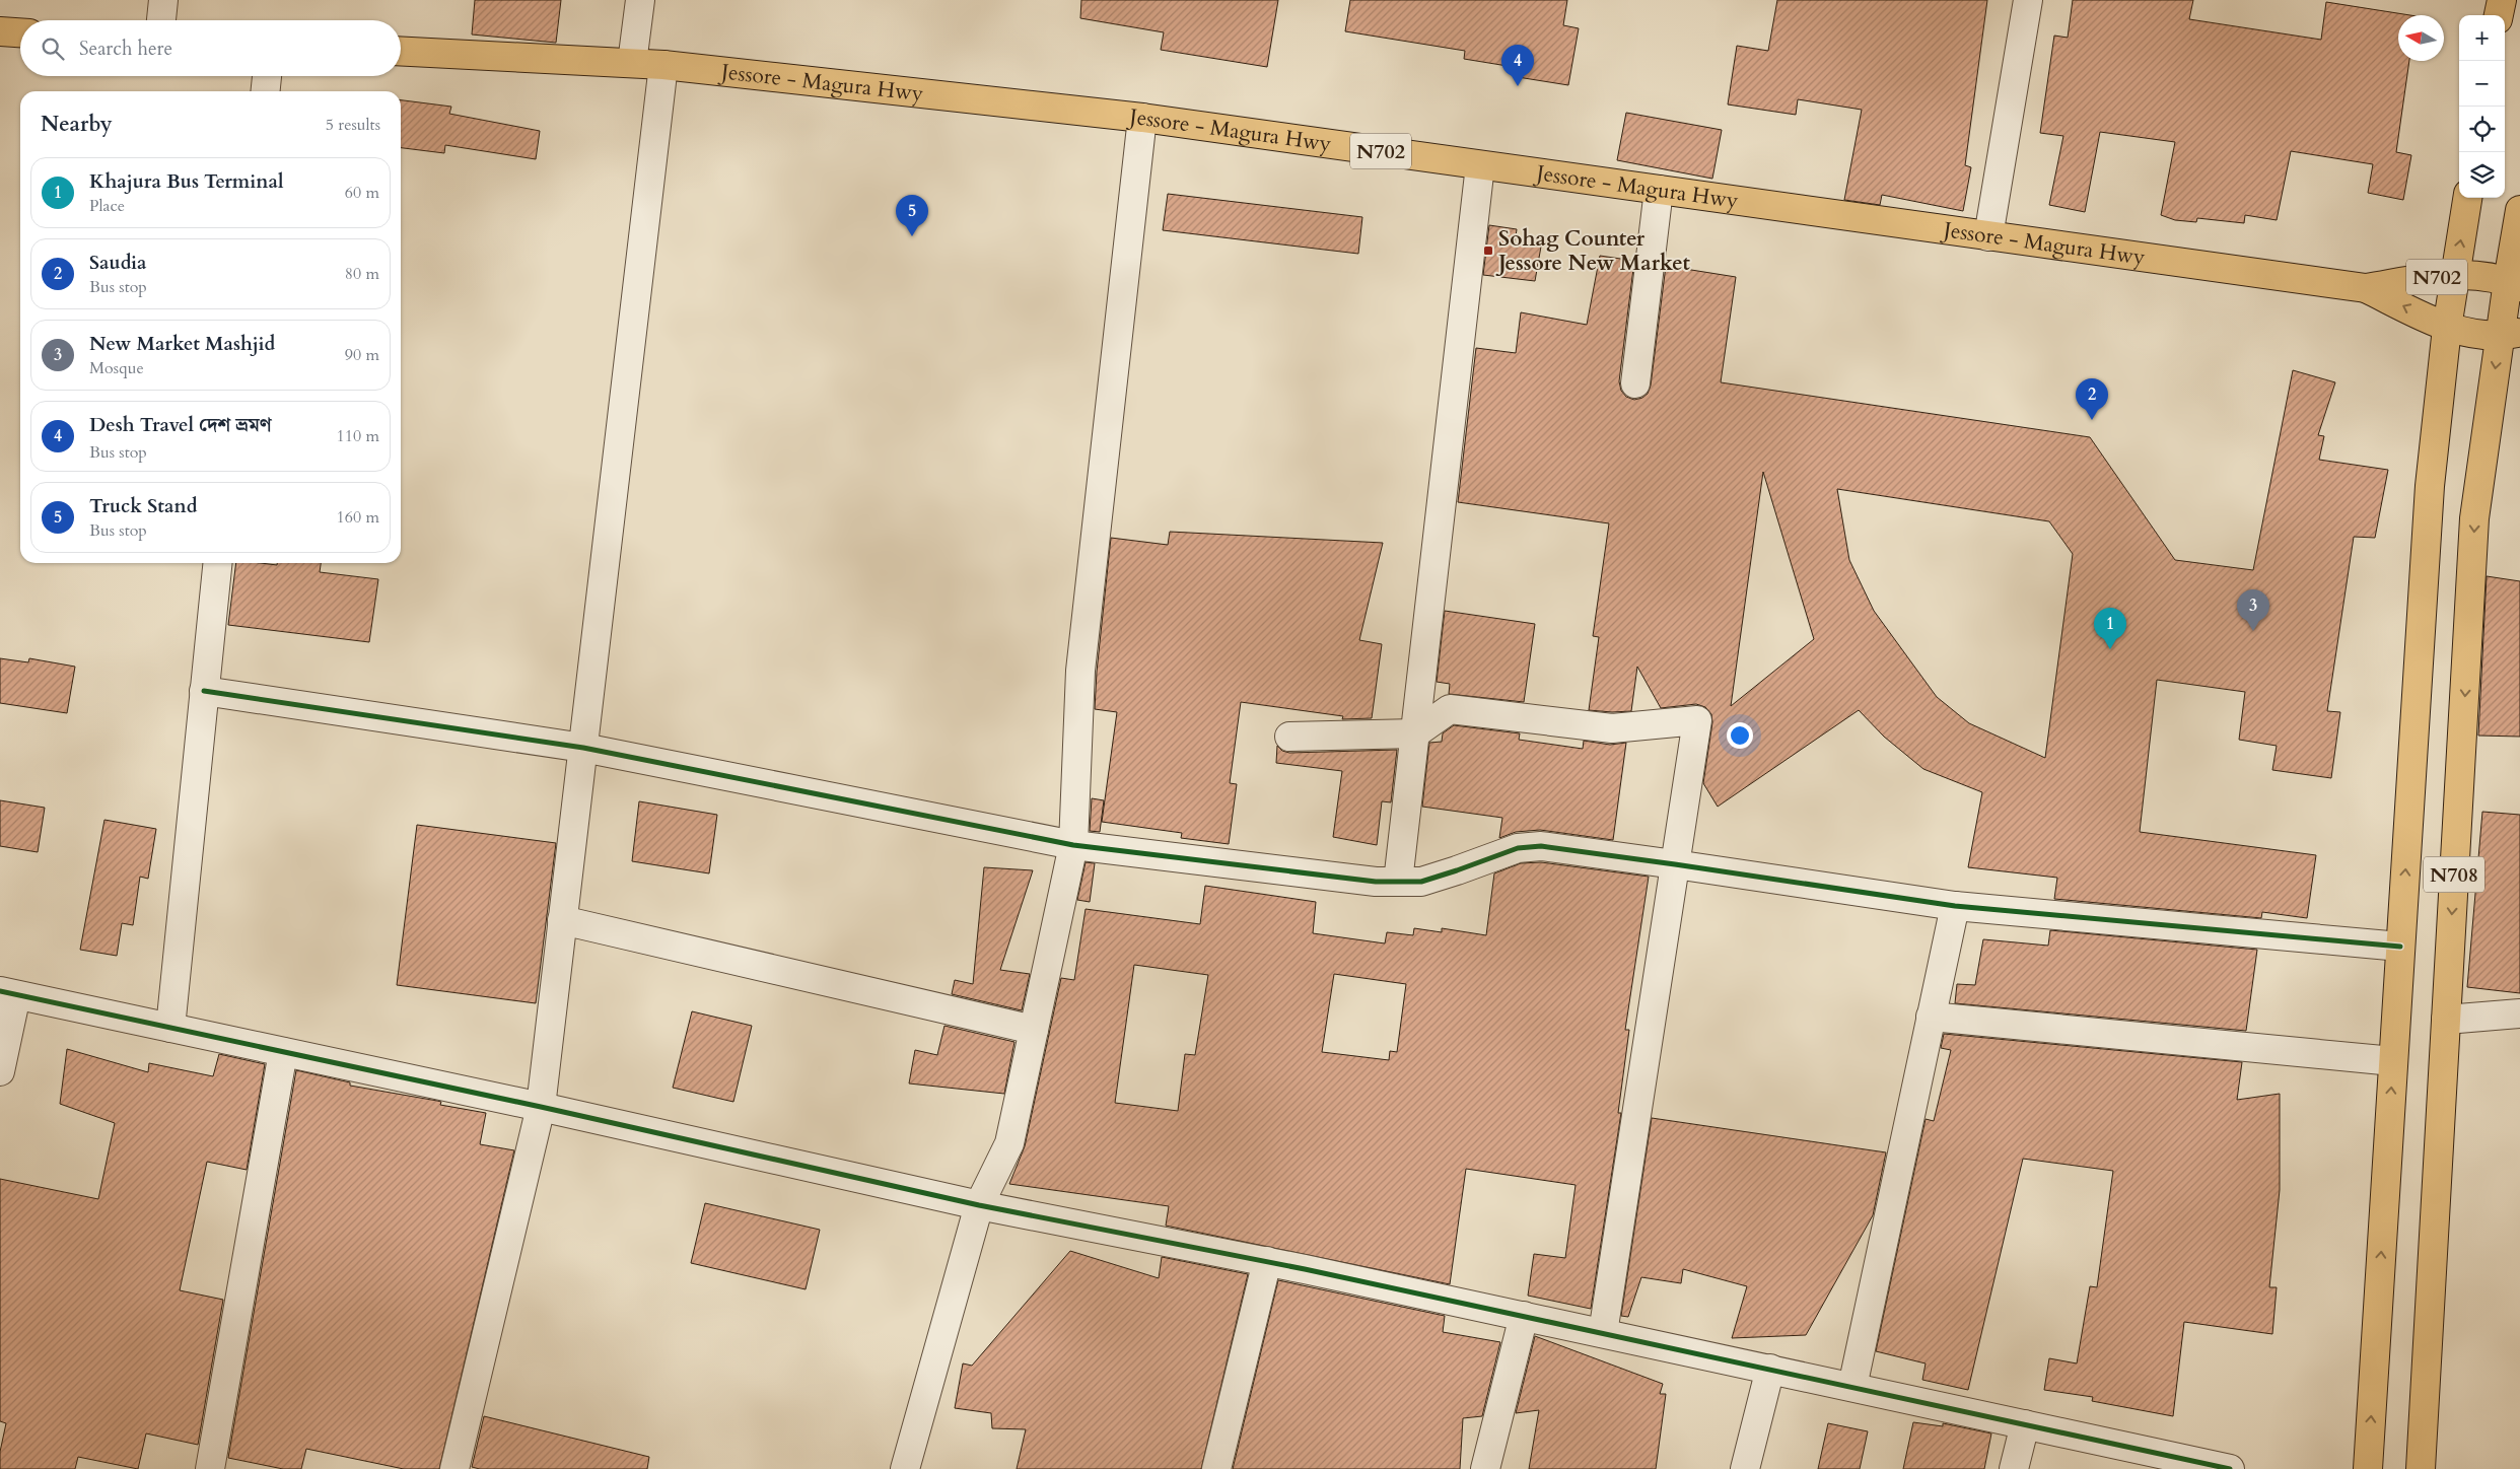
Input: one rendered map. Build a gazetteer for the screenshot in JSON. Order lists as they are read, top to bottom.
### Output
{
  "streets": {
    "highway": ["Jessore - Magura Hwy", "N702", "N708"]
  },
  "crossings": [
    ["Jessore - Magura Hwy", "N708"]
  ],
  "places": {
    "transit": ["Sohag Counter Jessore New Market"]
  },
  "north": "left",
  "page": {
    "map_buttons": ["+", "−"],
    "search": "Search here",
    "pins": [
      "4",
      "5",
      "2",
      "3",
      "1"
    ],
    "heading": ["Nearby", "5 results"],
    "list": [
      {
        "mark": "1",
        "name": "Khajura Bus Terminal",
        "note": "Place",
        "value": "60 m"
      },
      {
        "mark": "2",
        "name": "Saudia",
        "note": "Bus stop",
        "value": "80 m"
      },
      {
        "mark": "3",
        "name": "New Market Mashjid",
        "note": "Mosque",
        "value": "90 m"
      },
      {
        "mark": "4",
        "name": "Desh Travel দেশ ভ্রমণ",
        "note": "Bus stop",
        "value": "110 m"
      },
      {
        "mark": "5",
        "name": "Truck Stand",
        "note": "Bus stop",
        "value": "160 m"
      }
    ]
  }
}
